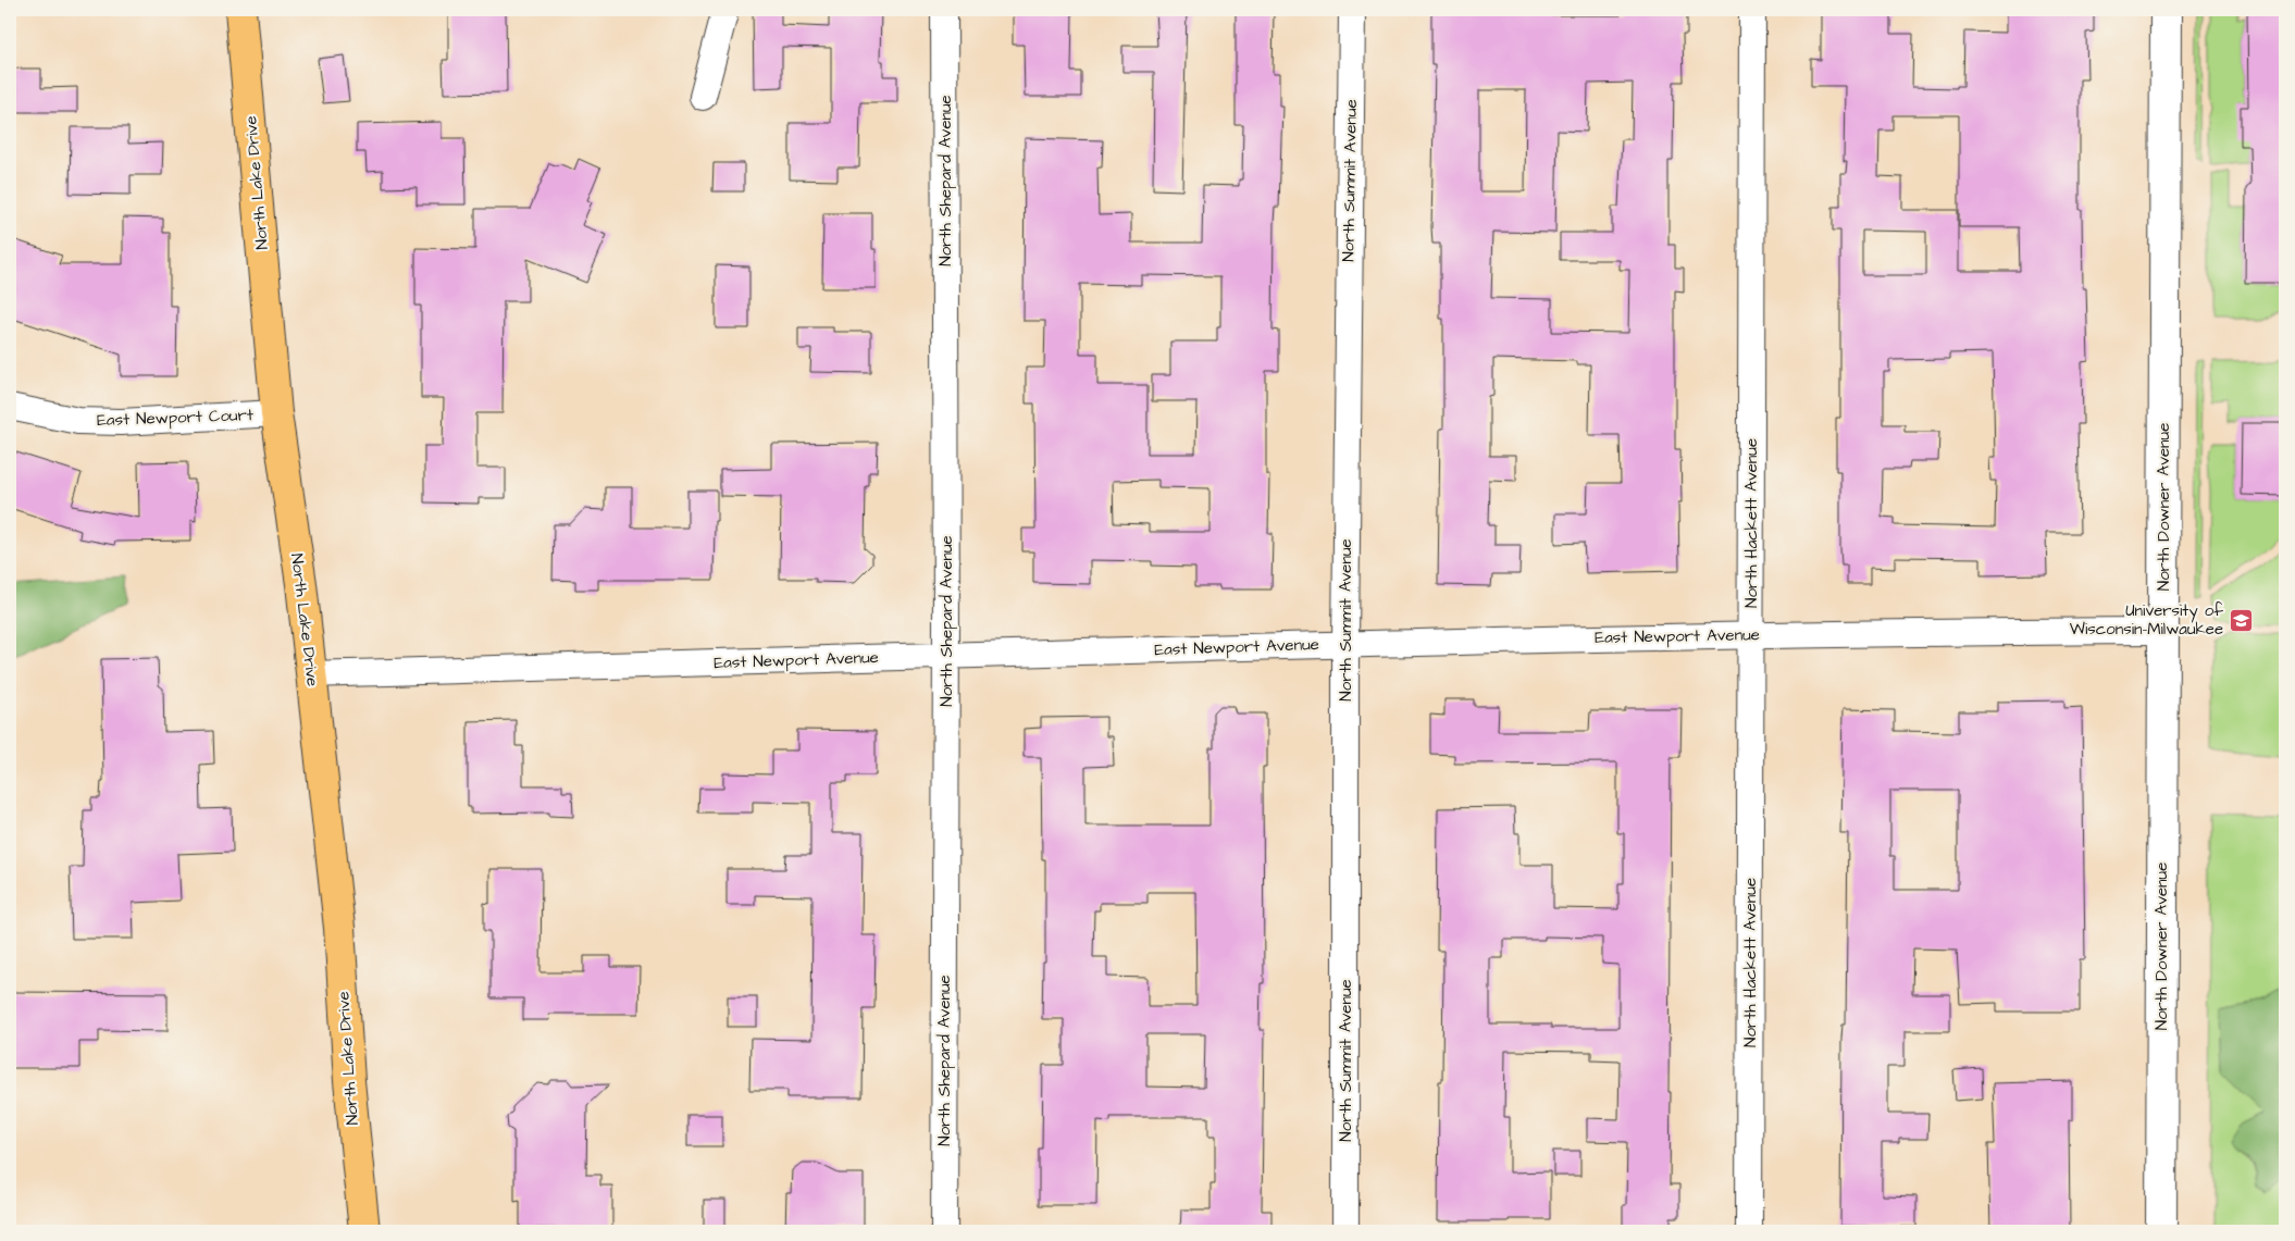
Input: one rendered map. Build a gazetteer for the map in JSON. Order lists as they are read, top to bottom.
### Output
{
  "streets": {
    "main road": ["North Lake Drive"],
    "street": [
      "North Shepard Avenue",
      "North Summit Avenue",
      "East Newport Court",
      "North Downer Avenue",
      "North Hackett Avenue",
      "East Newport Avenue"
    ]
  },
  "crossings": [
    ["North Shepard Avenue", "East Newport Avenue"],
    ["North Summit Avenue", "East Newport Avenue"],
    ["North Lake Drive", "East Newport Court"],
    ["North Lake Drive", "East Newport Avenue"],
    ["North Downer Avenue", "East Newport Avenue"],
    ["North Hackett Avenue", "East Newport Avenue"]
  ],
  "places": {
    "school or university": ["University of Wisconsin-Milwaukee"]
  }
}
